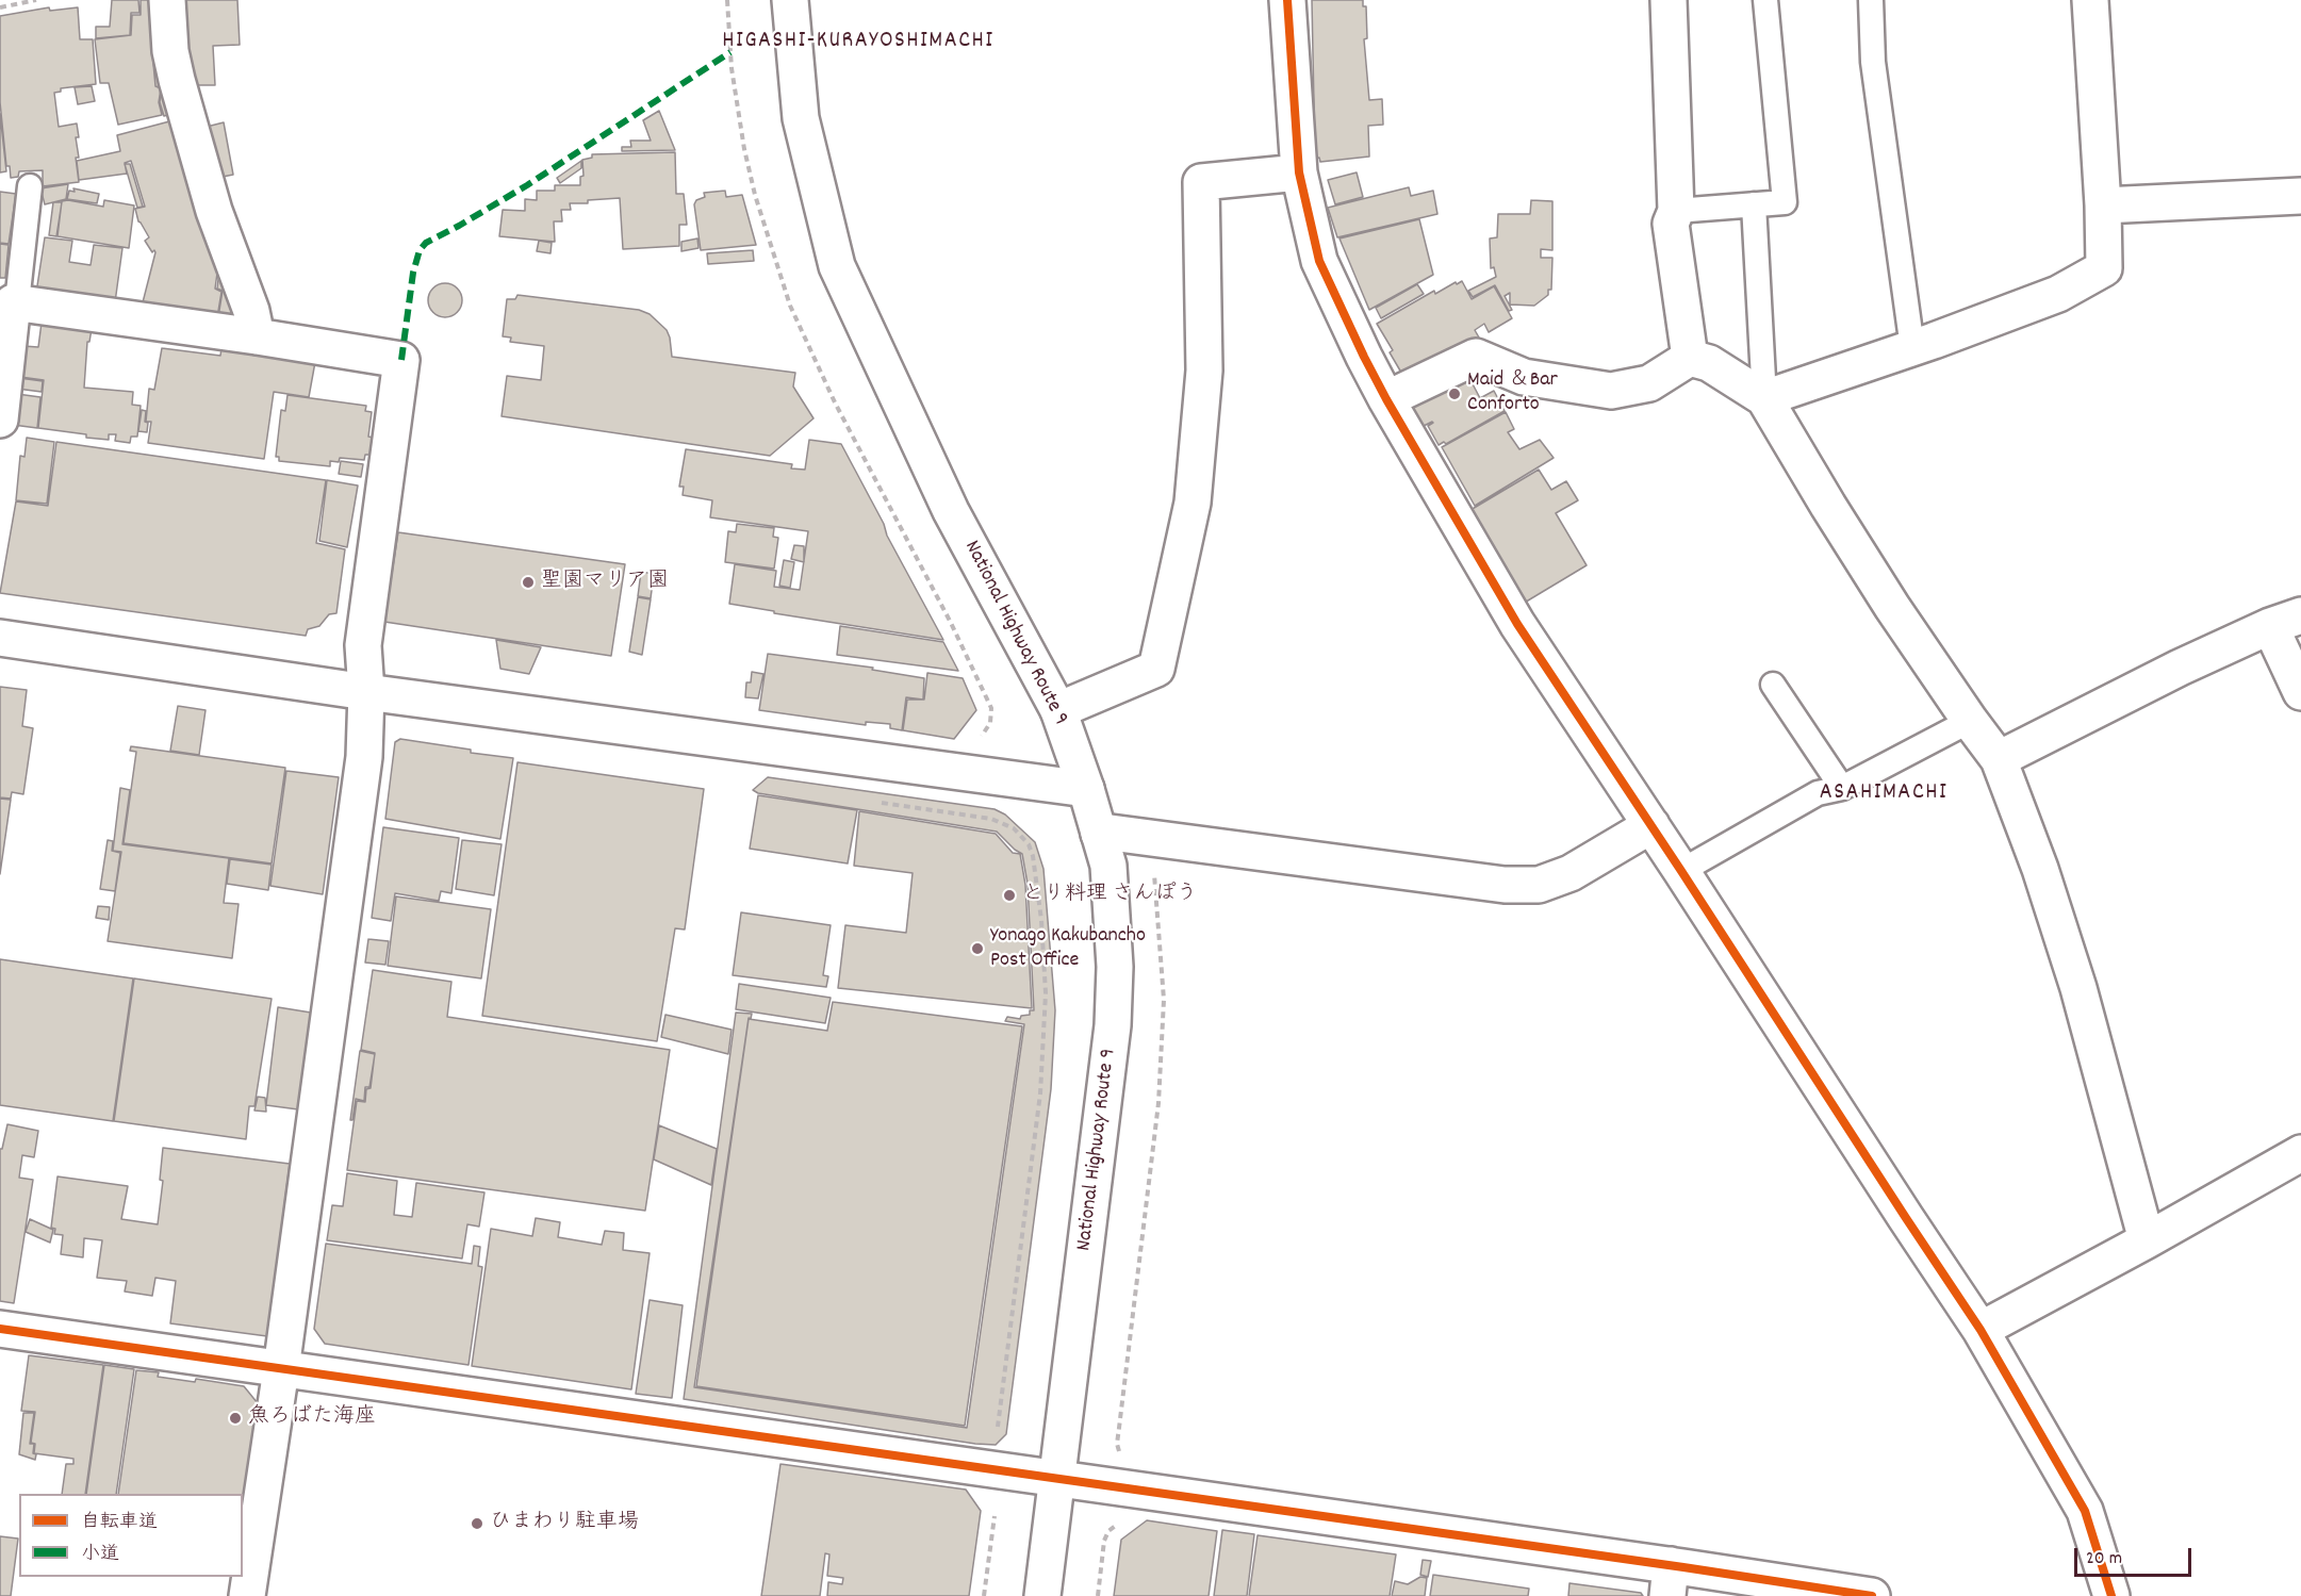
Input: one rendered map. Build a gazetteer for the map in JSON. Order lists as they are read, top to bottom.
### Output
{
  "streets": {
    "main road": ["National Highway Route 9"]
  },
  "districts": ["HIGASHI-KURAYOSHIMACHI", "ASAHIMACHI"],
  "places": [
    "Maid ＆Bar Conforto",
    "聖園マリア園",
    "とり料理 さんぽう",
    "Yonago Kakubancho Post Office",
    "魚ろばた海座",
    "ひまわり駐車場"
  ],
  "legend": ["自転車道", "小道"],
  "scale_bar": "20 m"
}
